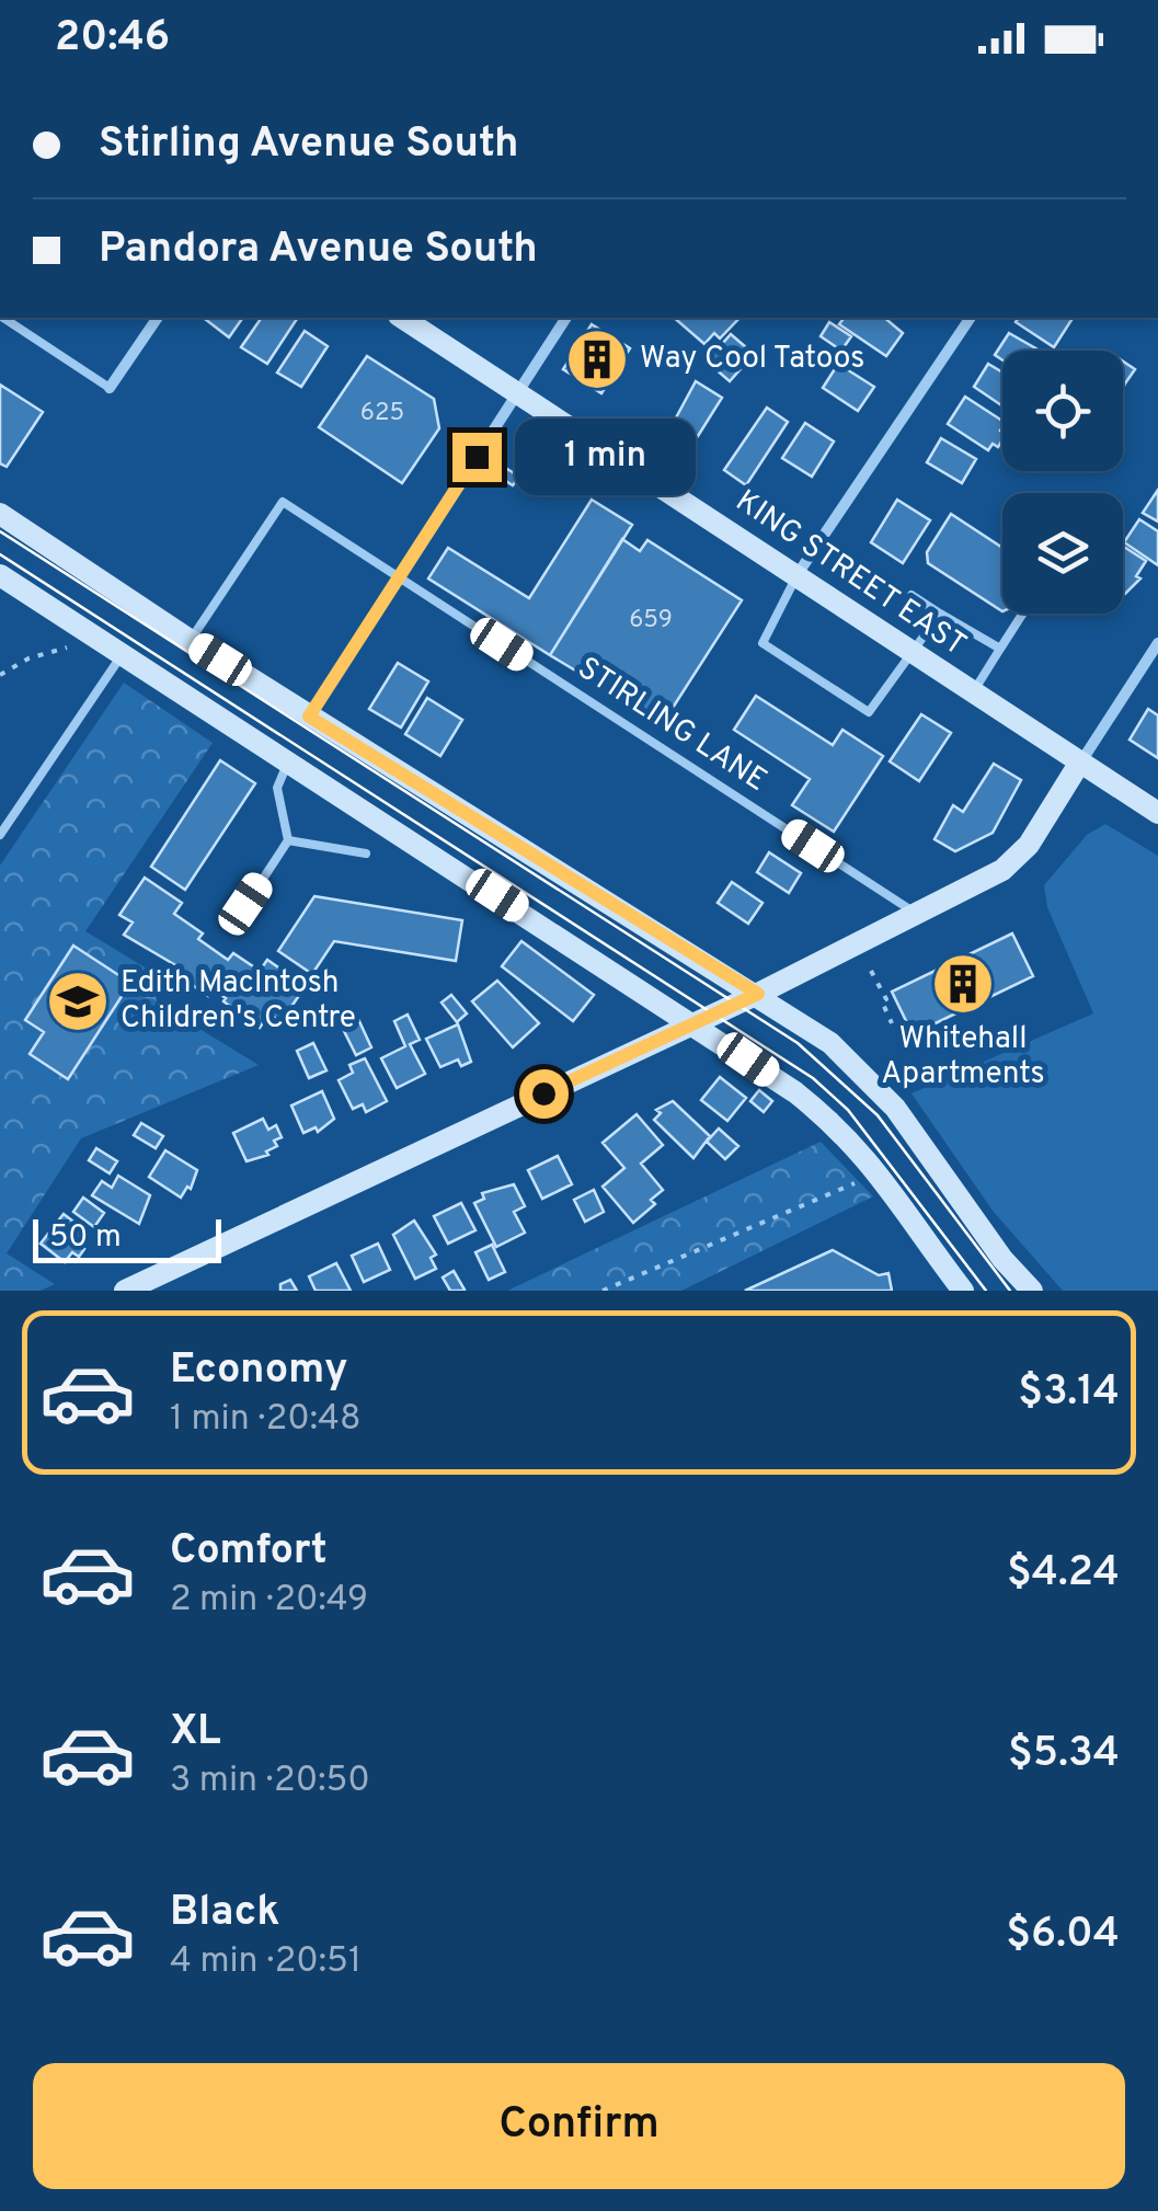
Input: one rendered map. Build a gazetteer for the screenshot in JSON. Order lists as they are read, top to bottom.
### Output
{
  "streets": {
    "main road": ["KING STREET EAST"],
    "lane": ["STIRLING LANE"]
  },
  "places": {
    "building": ["Way Cool Tatoos", "Whitehall Apartments"],
    "school or university": ["Edith MacIntosh Children's Centre"]
  },
  "house_numbers": ["625", "659"],
  "scale_bar": "50 m",
  "page": {
    "status": "20:46",
    "banner": ["Stirling Avenue South", "Pandora Avenue South"],
    "bubble": "1 min",
    "scale": "50 m",
    "list": [
      {
        "name": "Economy",
        "note": "1 min · 20:48",
        "value": "$3.14"
      },
      {
        "name": "Comfort",
        "note": "2 min · 20:49",
        "value": "$4.24"
      },
      {
        "name": "XL",
        "note": "3 min · 20:50",
        "value": "$5.34"
      },
      {
        "name": "Black",
        "note": "4 min · 20:51",
        "value": "$6.04"
      }
    ],
    "buttons": "Confirm"
  }
}
